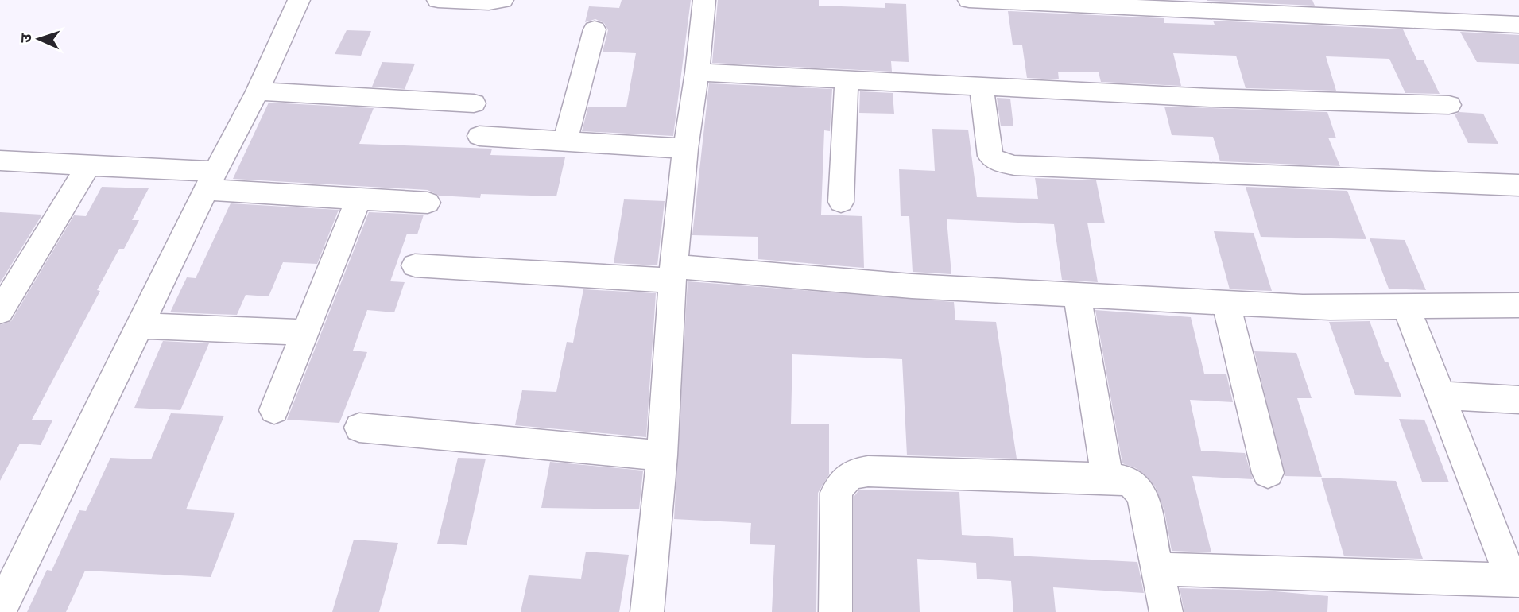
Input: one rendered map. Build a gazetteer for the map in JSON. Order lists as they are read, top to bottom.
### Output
{
  "north": "left"
}
